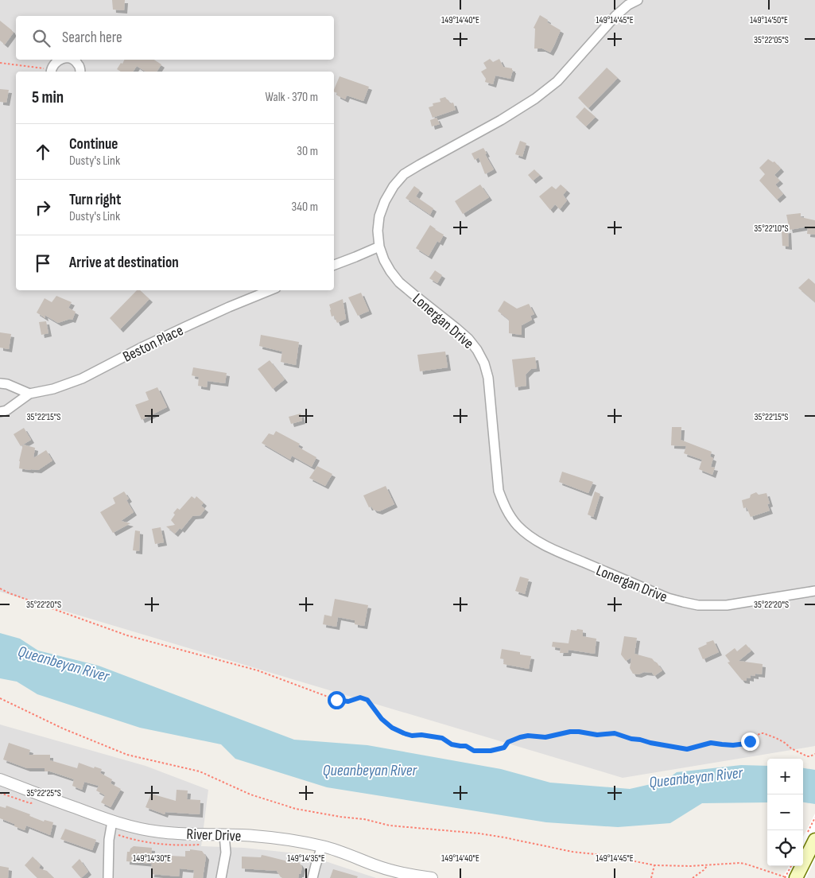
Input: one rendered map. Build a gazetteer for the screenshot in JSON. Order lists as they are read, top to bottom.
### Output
{
  "streets": {
    "street": ["Lonergan Drive", "Beston Place", "River Drive"]
  },
  "water": ["Queanbeyan River"],
  "page": {
    "search": "Search here",
    "heading": ["5 min", "Walk · 370 m"],
    "list": [
      ["Continue", "Dusty's Link", "30 m"],
      ["Turn right", "Dusty's Link", "340 m"],
      "Arrive at destination"
    ],
    "map_buttons": ["+", "−"]
  },
  "coordinates": [
    "149°14'40\"E",
    "149°14'45\"E",
    "149°14'50\"E",
    "35°22'05\"S",
    "35°22'10\"S",
    "35°22'15\"S",
    "35°22'20\"S",
    "35°22'25\"S",
    "149°14'30\"E",
    "149°14'35\"E"
  ]
}
